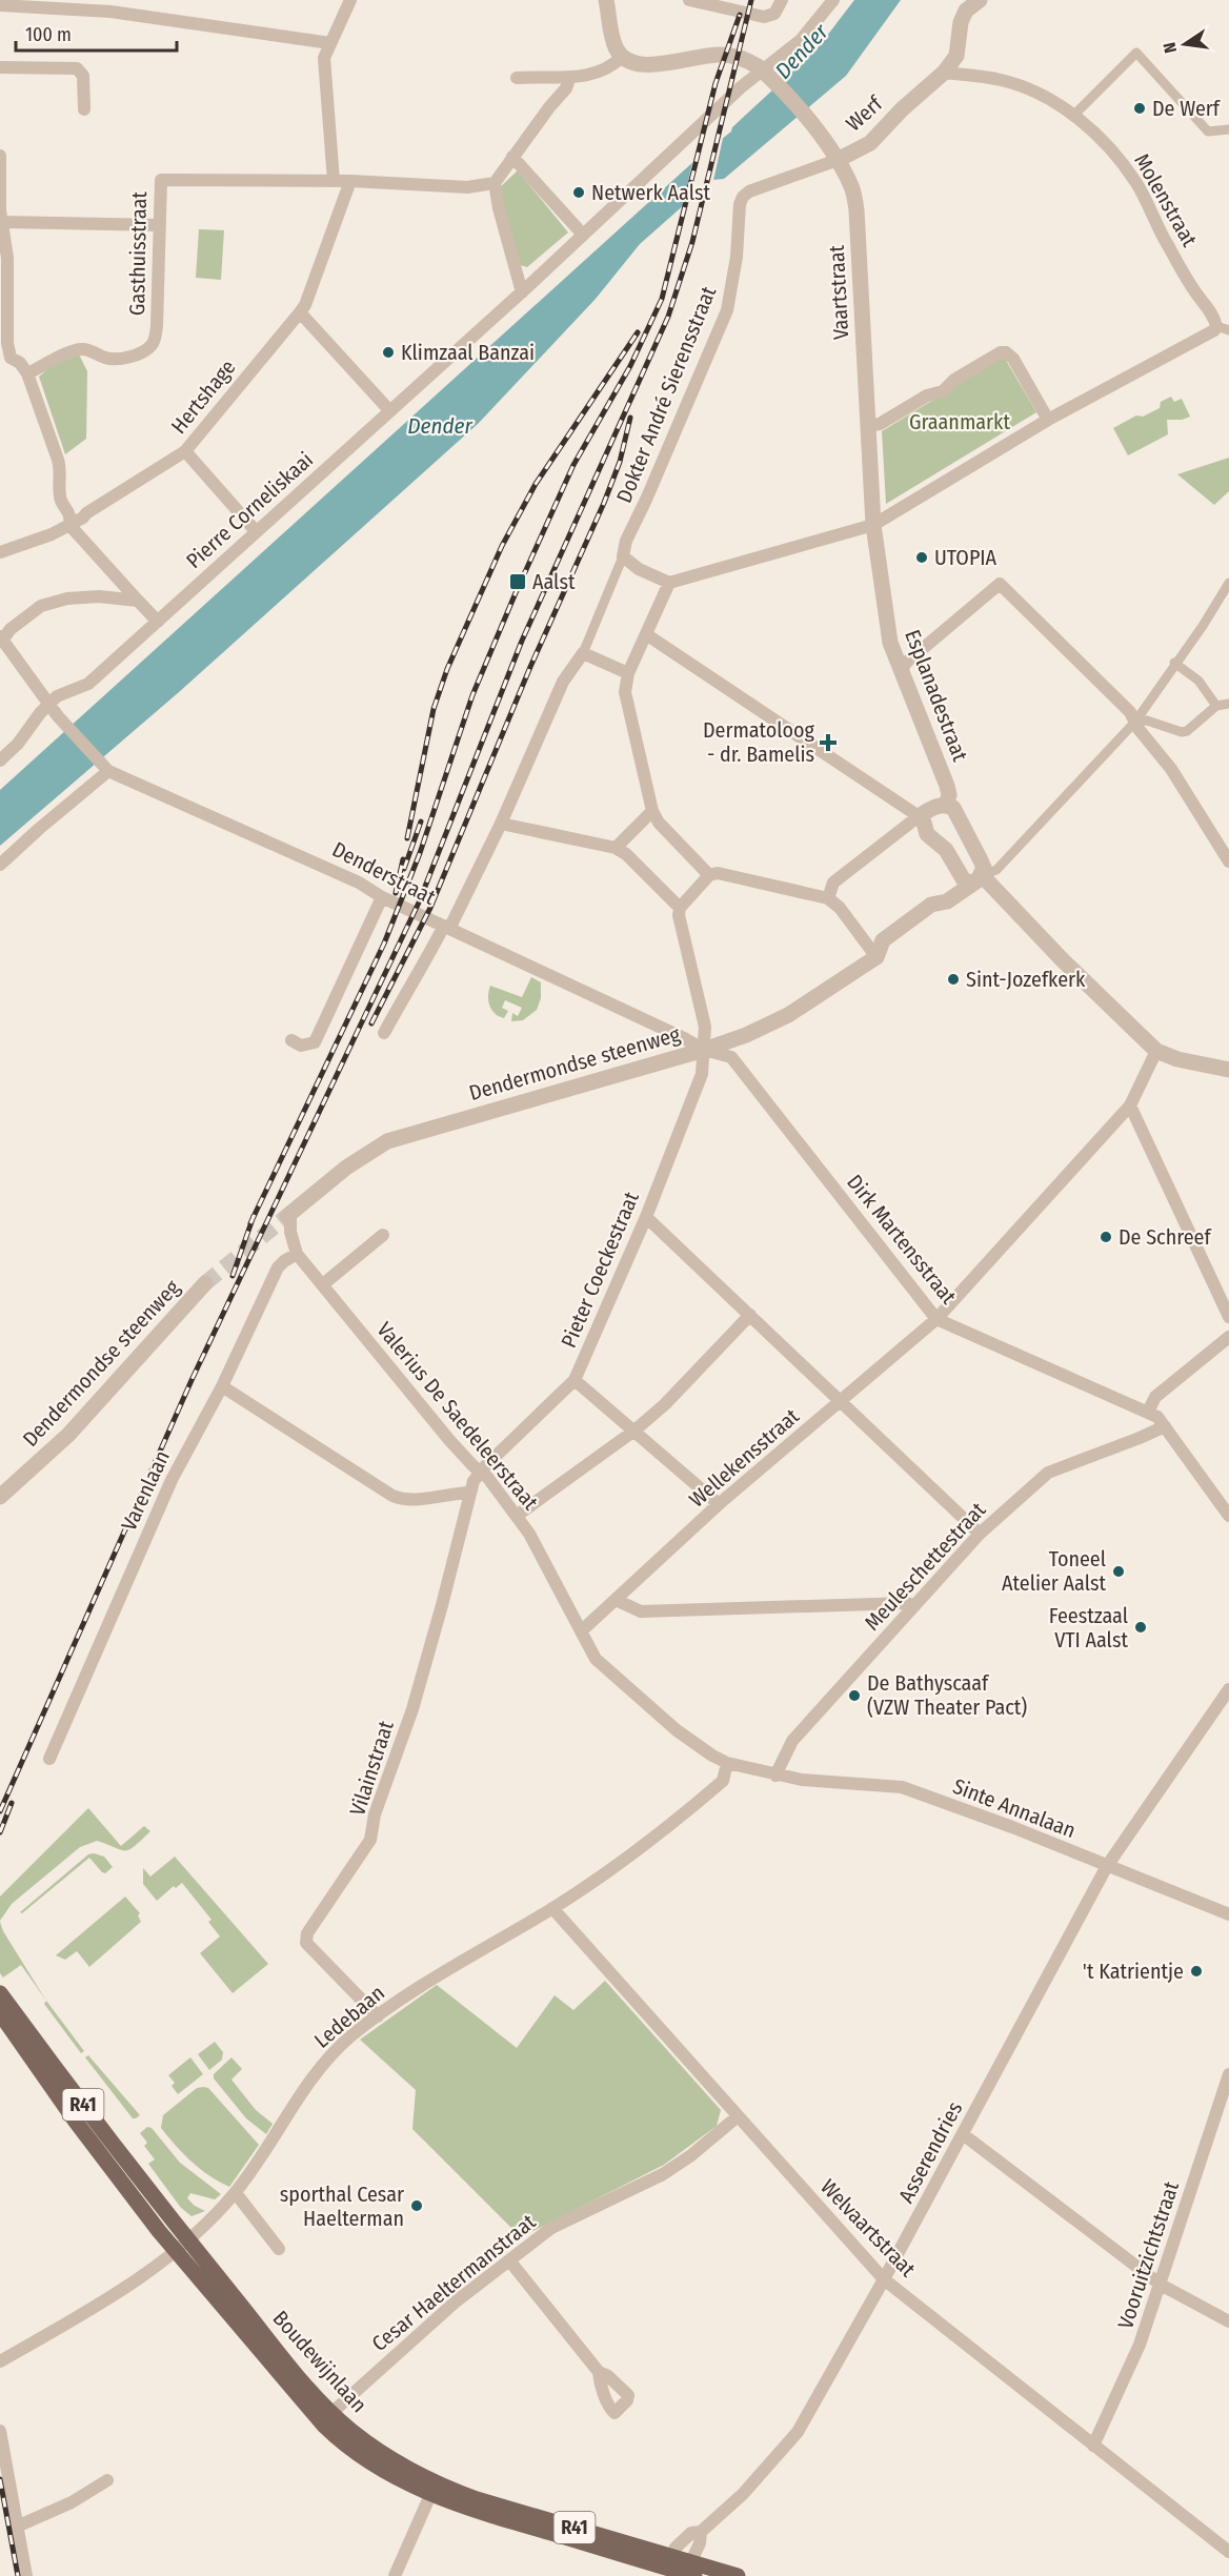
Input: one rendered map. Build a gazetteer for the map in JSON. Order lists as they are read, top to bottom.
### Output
{
  "streets": {
    "main road": ["R41", "Boudewijnlaan"],
    "street": [
      "Werf",
      "Molenstraat",
      "Gasthuisstraat",
      "Vaartstraat",
      "Dokter André Sierensstraat",
      "Hertshage",
      "Pierre Corneliskaai",
      "Esplanadestraat",
      "Denderstraat",
      "Dendermondse steenweg",
      "Dirk Martensstraat",
      "Pieter Coeckestraat",
      "Valerius De Saedeleerstraat",
      "Wellekensstraat",
      "Varenlaan",
      "Meuleschettestraat",
      "Vilainstraat",
      "Sinte Annalaan",
      "Ledebaan",
      "Asserendries",
      "Welvaartstraat",
      "Vooruitzichtstraat",
      "Cesar Haeltermanstraat"
    ]
  },
  "crossings": [
    ["Werf", "Molenstraat"],
    ["Werf", "Vaartstraat"],
    ["Werf", "Dokter André Sierensstraat"],
    ["Werf", "Pierre Corneliskaai"],
    ["Gasthuisstraat", "Hertshage"],
    ["Vaartstraat", "Dokter André Sierensstraat"],
    ["Pierre Corneliskaai", "Denderstraat"],
    ["Denderstraat", "Dendermondse steenweg"],
    ["Denderstraat", "Dirk Martensstraat"],
    ["Denderstraat", "Pieter Coeckestraat"],
    ["Dendermondse steenweg", "Dirk Martensstraat"],
    ["Dendermondse steenweg", "Pieter Coeckestraat"],
    ["Dendermondse steenweg", "Valerius De Saedeleerstraat"],
    ["Dirk Martensstraat", "Pieter Coeckestraat"],
    ["Dirk Martensstraat", "Wellekensstraat"],
    ["Dirk Martensstraat", "Meuleschettestraat"],
    ["Pieter Coeckestraat", "Valerius De Saedeleerstraat"],
    ["Pieter Coeckestraat", "Vilainstraat"],
    ["Valerius De Saedeleerstraat", "Wellekensstraat"],
    ["Valerius De Saedeleerstraat", "Varenlaan"],
    ["Valerius De Saedeleerstraat", "Meuleschettestraat"],
    ["Valerius De Saedeleerstraat", "Sinte Annalaan"],
    ["Valerius De Saedeleerstraat", "Ledebaan"],
    ["Meuleschettestraat", "Sinte Annalaan"],
    ["Vilainstraat", "Ledebaan"],
    ["Sinte Annalaan", "Asserendries"],
    ["Ledebaan", "Welvaartstraat"],
    ["Ledebaan", "Boudewijnlaan"],
    ["Asserendries", "Welvaartstraat"],
    ["Asserendries", "Boudewijnlaan"],
    ["Welvaartstraat", "Vooruitzichtstraat"],
    ["Welvaartstraat", "Cesar Haeltermanstraat"],
    ["Cesar Haeltermanstraat", "Boudewijnlaan"]
  ],
  "water": ["Dender"],
  "parks": ["Graanmarkt"],
  "places": {
    "other": [
      "De Werf",
      "Netwerk Aalst",
      "Klimzaal Banzai",
      "UTOPIA",
      "Sint-Jozefkerk",
      "De Schreef",
      "Toneel Atelier Aalst",
      "Feestzaal VTI Aalst",
      "De Bathyscaaf (VZW Theater Pact)",
      "'t Katrientje",
      "sporthal Cesar Haelterman"
    ],
    "transit": ["Aalst"],
    "health": ["Dermatoloog - dr. Bamelis"]
  },
  "scale_bar": "100 m",
  "north": "left"
}
